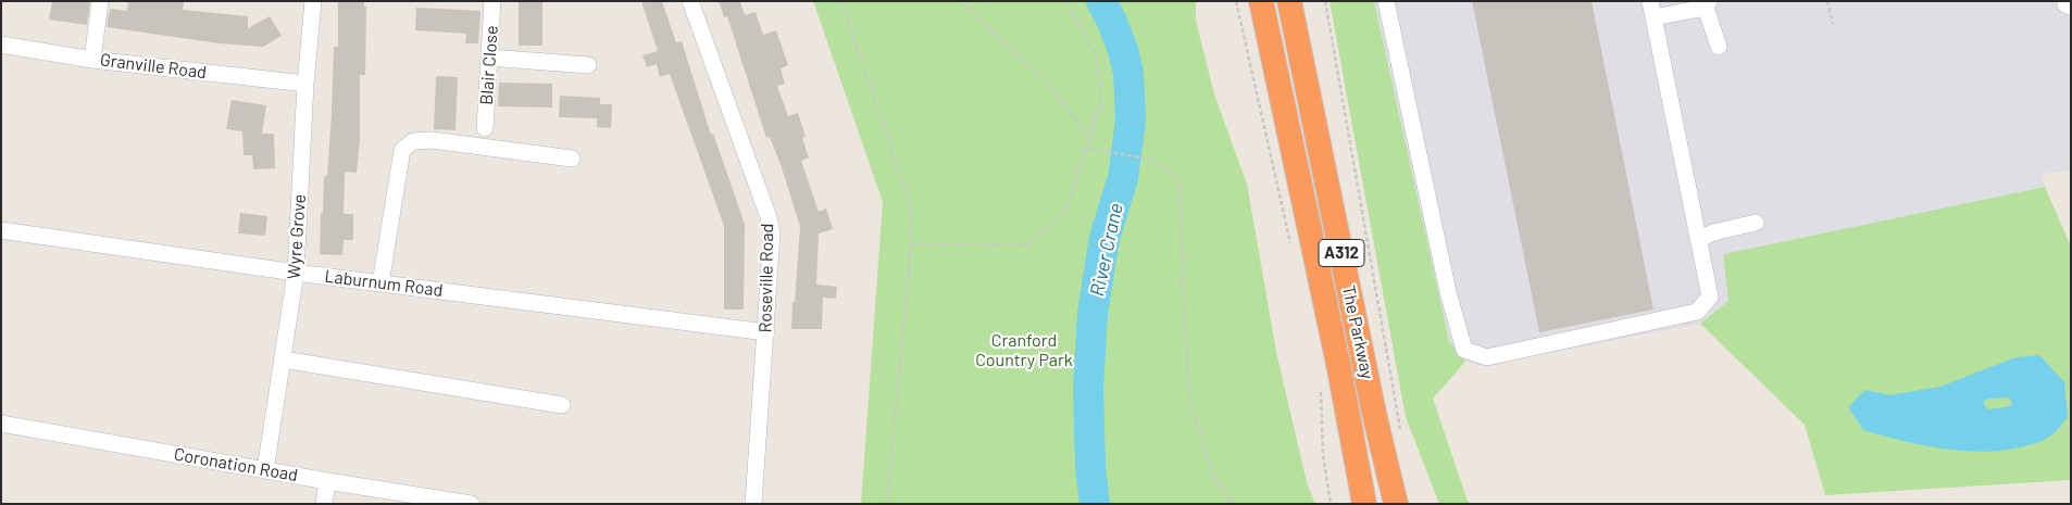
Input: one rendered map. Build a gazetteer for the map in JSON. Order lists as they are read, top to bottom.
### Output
{
  "streets": {
    "highway": ["A312", "The Parkway"],
    "street": [
      "Blair Close",
      "Granville Road",
      "Wyre Grove",
      "Roseville Road",
      "Laburnum Road",
      "Coronation Road"
    ]
  },
  "crossings": [
    ["Granville Road", "Wyre Grove"],
    ["Wyre Grove", "Laburnum Road"],
    ["Wyre Grove", "Coronation Road"],
    ["Roseville Road", "Laburnum Road"]
  ],
  "water": ["River Crane"],
  "parks": ["Cranford Country Park"]
}
